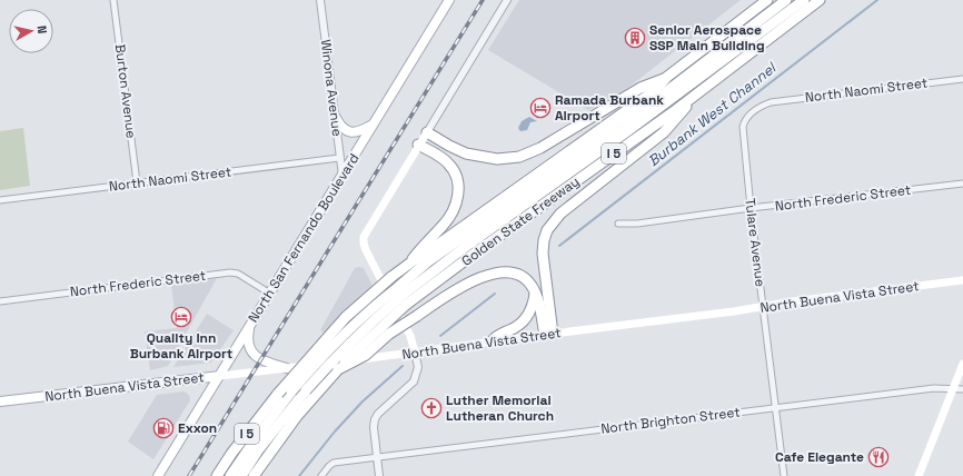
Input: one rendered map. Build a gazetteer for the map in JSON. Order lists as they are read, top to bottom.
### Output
{
  "streets": {
    "highway": ["I 5", "Golden State Freeway"],
    "main road": ["North San Fernando Boulevard", "North Buena Vista Street"],
    "street": [
      "Winona Avenue",
      "North Naomi Street",
      "Burton Avenue",
      "North Frederic Street",
      "Tulare Avenue",
      "North Brighton Street"
    ]
  },
  "crossings": [
    ["Winona Avenue", "North Naomi Street"],
    ["Winona Avenue", "North San Fernando Boulevard"],
    ["North Naomi Street", "Burton Avenue"],
    ["North Naomi Street", "Tulare Avenue"],
    ["North Frederic Street", "North San Fernando Boulevard"],
    ["North Frederic Street", "Tulare Avenue"],
    ["North San Fernando Boulevard", "North Buena Vista Street"],
    ["Tulare Avenue", "North Buena Vista Street"],
    ["Tulare Avenue", "North Brighton Street"]
  ],
  "water": ["Burbank West Channel"],
  "places": {
    "building": ["Senior Aerospace SSP Main Building"],
    "hotel": ["Ramada Burbank Airport", "Quality Inn Burbank Airport"],
    "church": ["Luther Memorial Lutheran Church"],
    "fuel station": ["Exxon"],
    "restaurant": ["Cafe Elegante"]
  },
  "north": "right"
}
